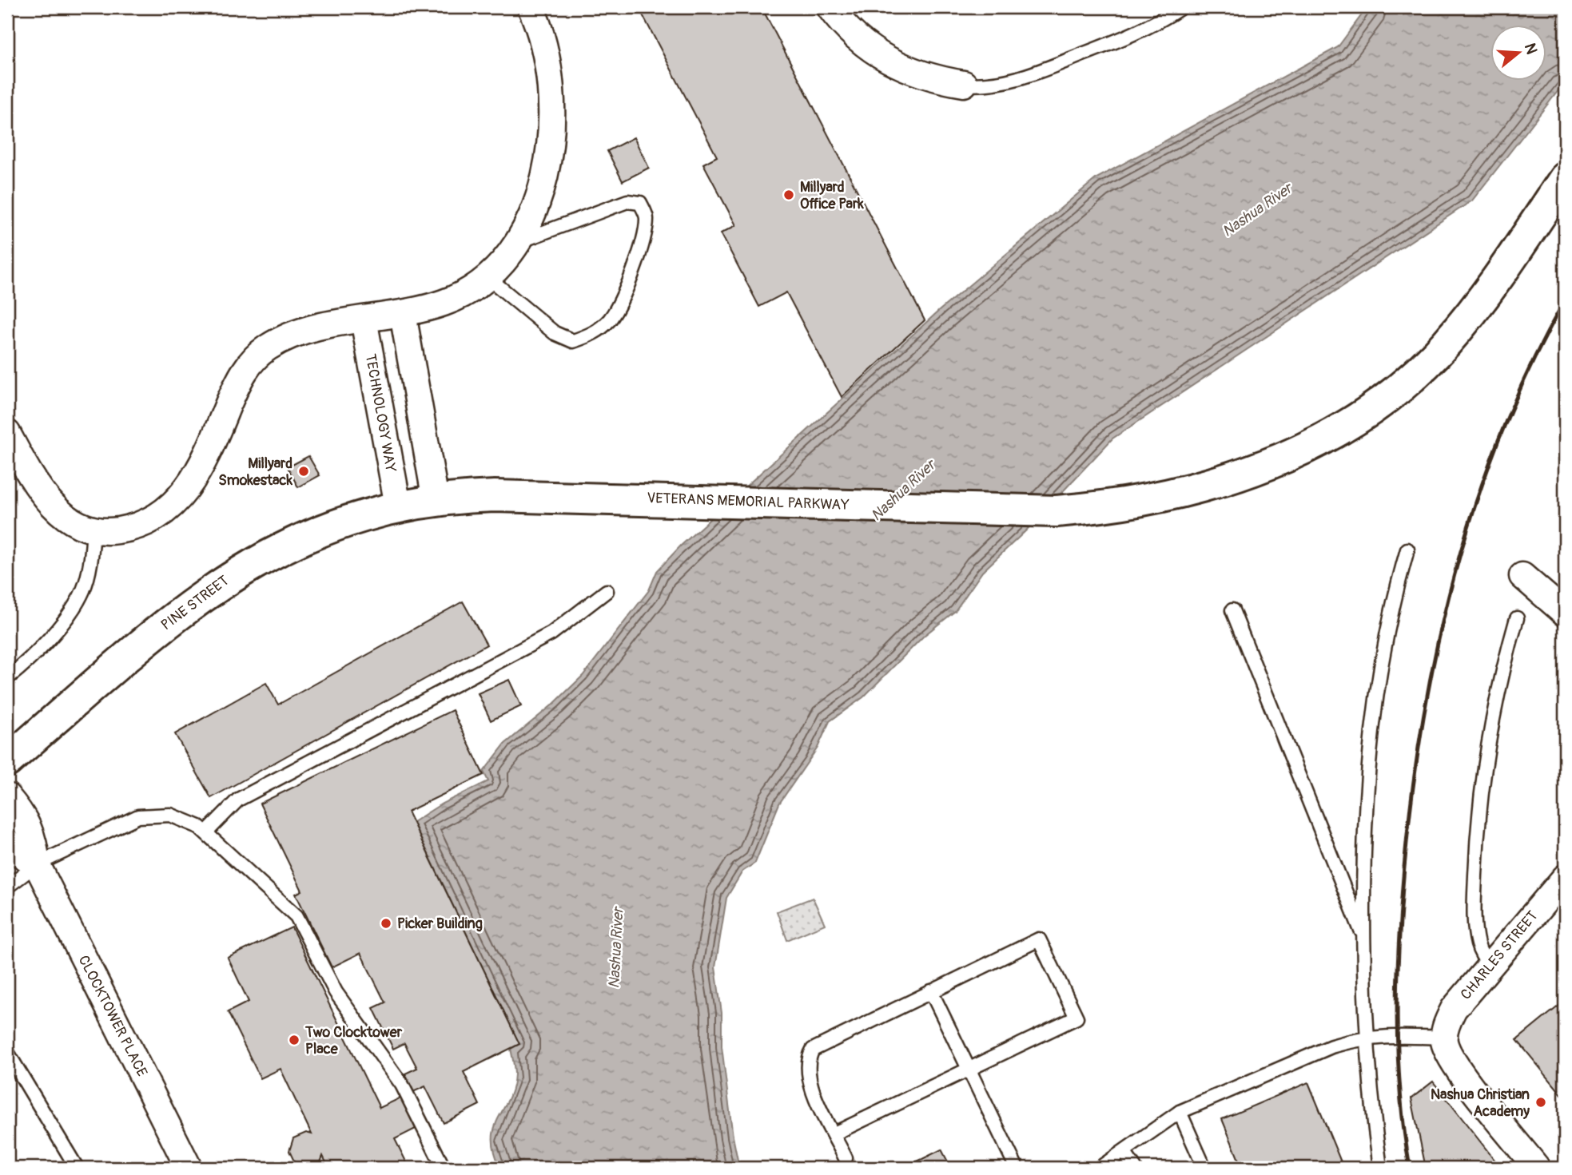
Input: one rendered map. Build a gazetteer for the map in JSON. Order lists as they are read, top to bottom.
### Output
{
  "streets": {
    "main road": ["VETERANS MEMORIAL PARKWAY", "PINE STREET"],
    "street": ["TECHNOLOGY WAY", "CHARLES STREET", "CLOCKTOWER PLACE"]
  },
  "crossings": [
    ["TECHNOLOGY WAY", "VETERANS MEMORIAL PARKWAY"],
    ["TECHNOLOGY WAY", "PINE STREET"],
    ["VETERANS MEMORIAL PARKWAY", "PINE STREET"]
  ],
  "water": ["Nashua River"],
  "places": [
    "Millyard Office Park",
    "Millyard Smokestack",
    "Picker Building",
    "Two Clocktower Place",
    "Nashua Christian Academy"
  ],
  "north": "right"
}
